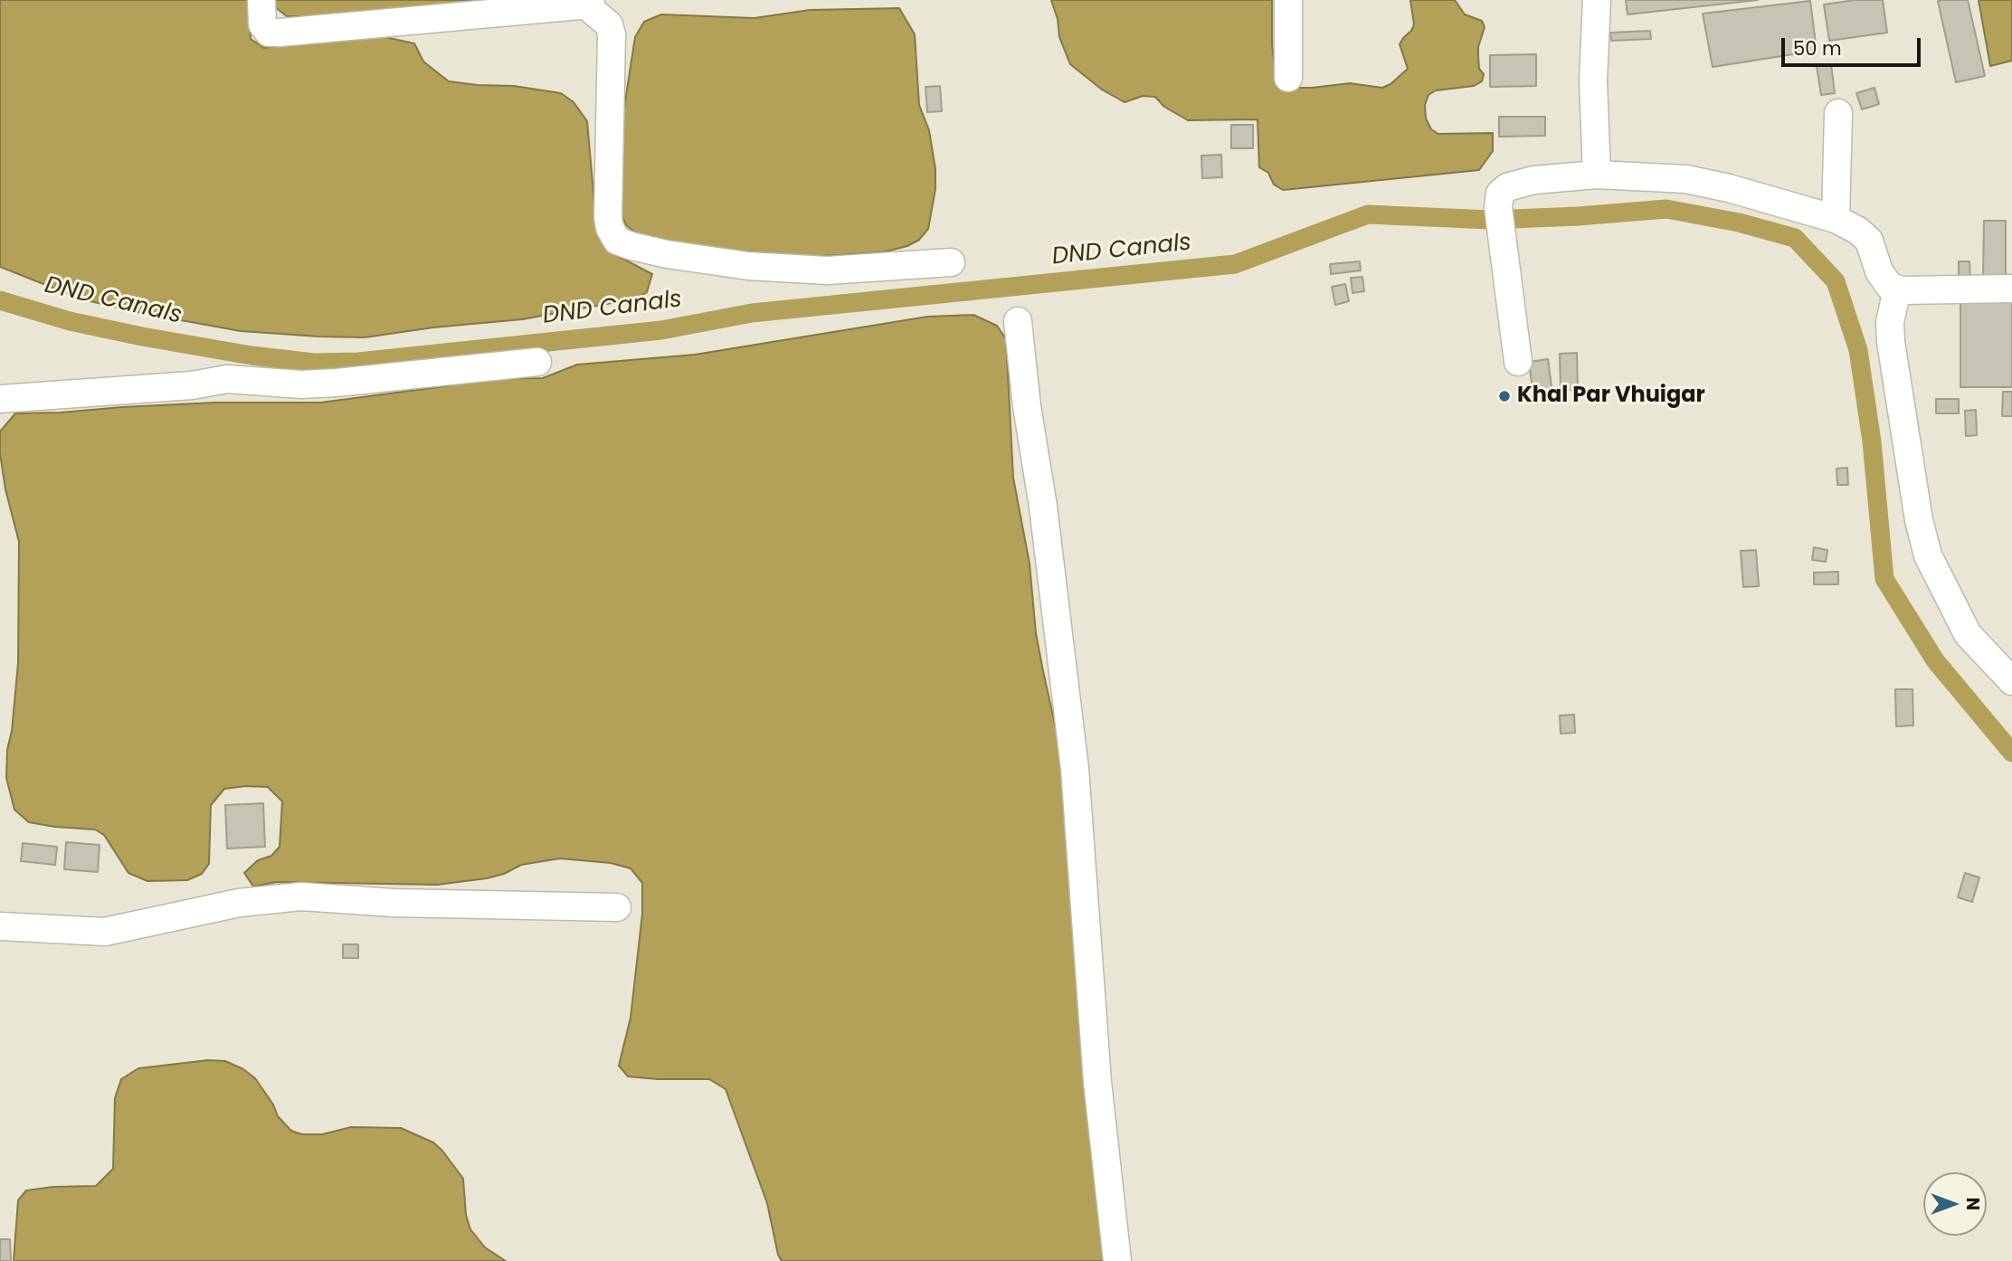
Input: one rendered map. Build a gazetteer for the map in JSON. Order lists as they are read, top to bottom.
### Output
{
  "water": ["DND Canals"],
  "places": ["Khal Par Vhuigar"],
  "scale_bar": "50 m",
  "north": "right"
}
